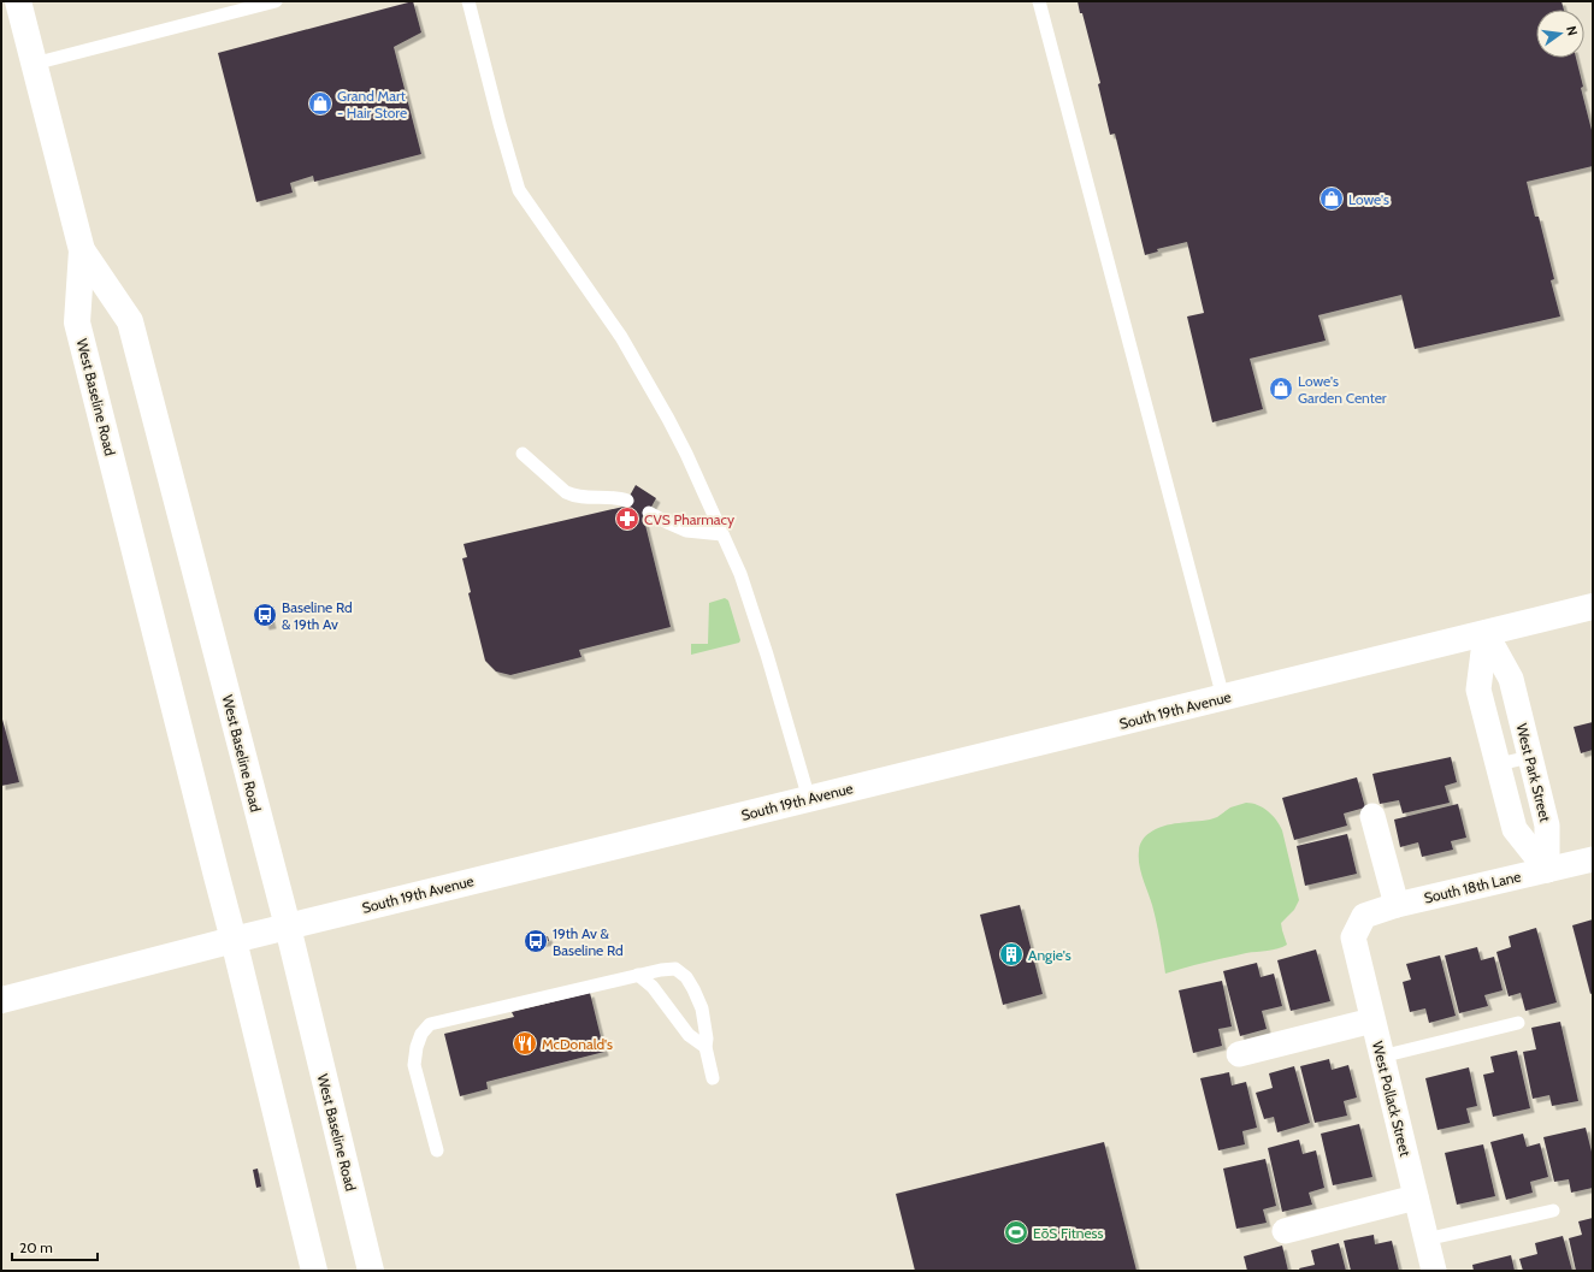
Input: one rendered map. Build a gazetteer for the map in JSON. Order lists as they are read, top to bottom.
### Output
{
  "streets": {
    "main road": ["West Baseline Road", "South 19th Avenue"],
    "street": ["West Park Street", "South 18th Lane", "West Pollack Street"]
  },
  "crossings": [
    ["West Baseline Road", "South 19th Avenue"],
    ["South 19th Avenue", "West Park Street"],
    ["West Park Street", "South 18th Lane"],
    ["South 18th Lane", "West Pollack Street"]
  ],
  "places": {
    "shop": ["Grand Mart - Hair Store", "Lowe's", "Lowe's Garden Center"],
    "pharmacy": ["CVS Pharmacy"],
    "bus stop": ["Baseline Rd & 19th Av", "19th Av & Baseline Rd"],
    "building": ["Angie's"],
    "restaurant": ["McDonald's"],
    "sports": ["EōS Fitness"]
  },
  "scale_bar": "20 m",
  "north": "right"
}
